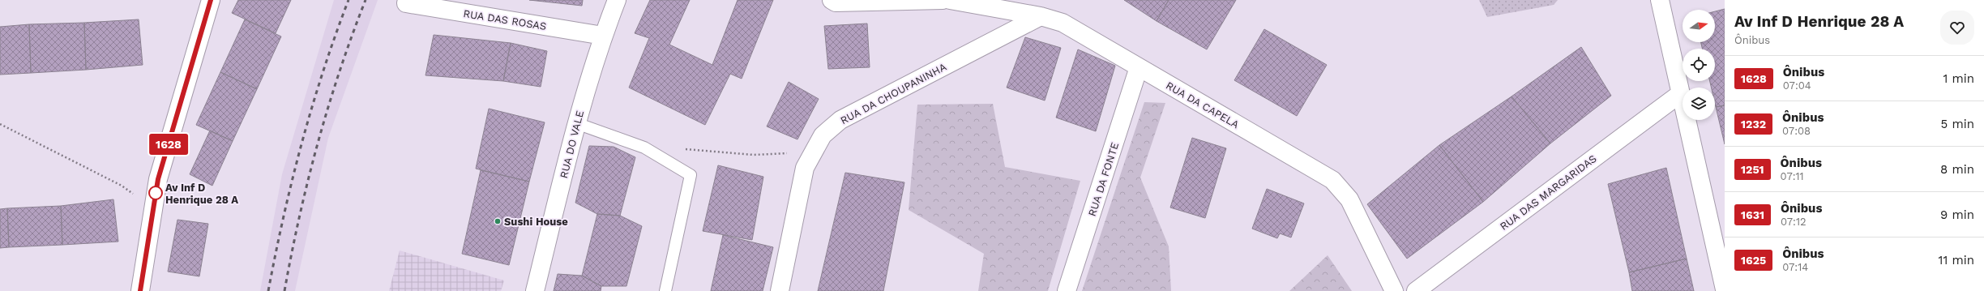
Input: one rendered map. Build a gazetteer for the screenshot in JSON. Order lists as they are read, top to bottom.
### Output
{
  "streets": {
    "street": [
      "RUA DAS ROSAS",
      "RUA DA CHOUPANINHA",
      "RUA DA CAPELA",
      "RUA DO VALE",
      "RUA DA FONTE",
      "RUA DAS MARGARIDAS"
    ]
  },
  "crossings": [
    ["RUA DAS ROSAS", "RUA DO VALE"],
    ["RUA DA CHOUPANINHA", "RUA DA CAPELA"],
    ["RUA DA CAPELA", "RUA DA FONTE"]
  ],
  "places": ["Av Inf D Henrique 28 A", "Sushi House"],
  "lines": ["bus line 1628"],
  "north": "right",
  "page": {
    "on_map": "1628",
    "heading": ["Av Inf D Henrique 28 A", "Ônibus"],
    "list": [
      {
        "mark": "1628",
        "name": "Ônibus",
        "note": "07:04",
        "value": "1 min"
      },
      {
        "mark": "1232",
        "name": "Ônibus",
        "note": "07:08",
        "value": "5 min"
      },
      {
        "mark": "1251",
        "name": "Ônibus",
        "note": "07:11",
        "value": "8 min"
      },
      {
        "mark": "1631",
        "name": "Ônibus",
        "note": "07:12",
        "value": "9 min"
      },
      {
        "mark": "1625",
        "name": "Ônibus",
        "note": "07:14",
        "value": "11 min"
      }
    ]
  }
}
